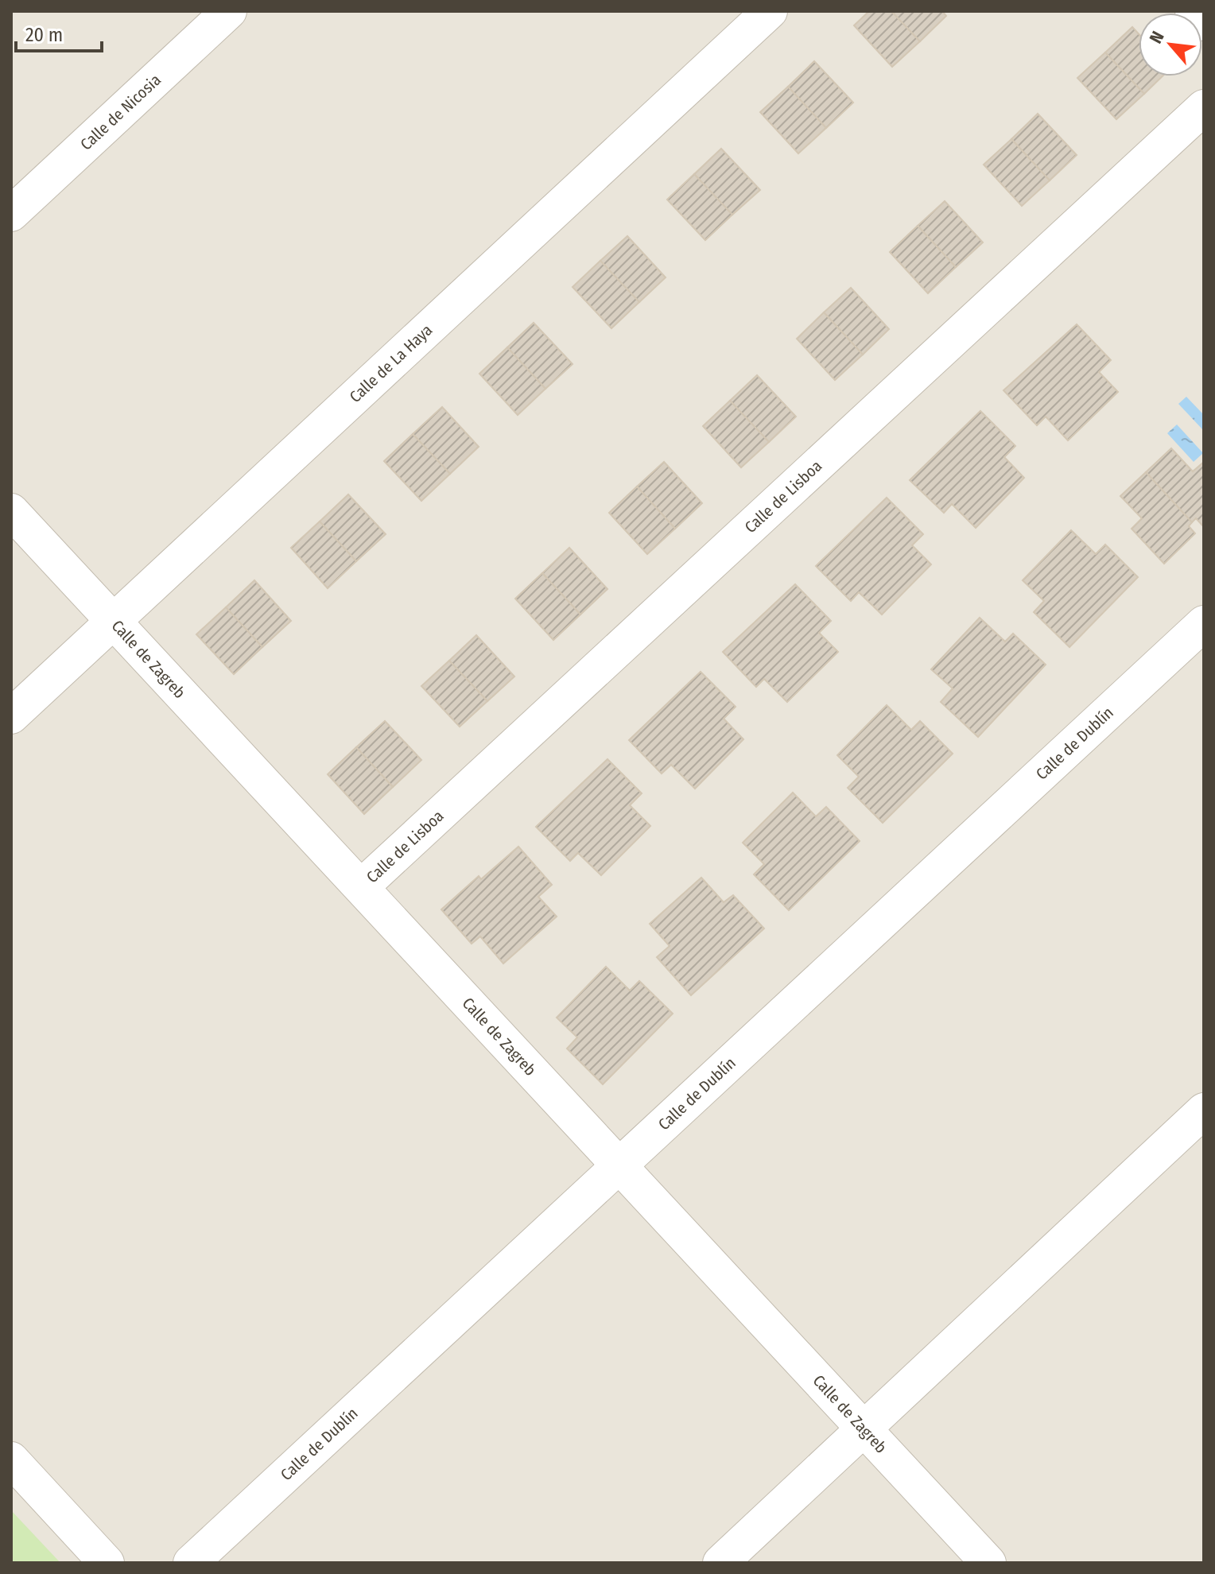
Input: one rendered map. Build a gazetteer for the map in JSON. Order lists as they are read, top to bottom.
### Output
{
  "streets": {
    "street": [
      "Calle de Nicosia",
      "Calle de La Haya",
      "Calle de Lisboa",
      "Calle de Zagreb",
      "Calle de Dublín"
    ]
  },
  "crossings": [
    ["Calle de La Haya", "Calle de Zagreb"],
    ["Calle de Lisboa", "Calle de Zagreb"],
    ["Calle de Zagreb", "Calle de Dublín"]
  ],
  "scale_bar": "20 m",
  "north": "top left"
}
